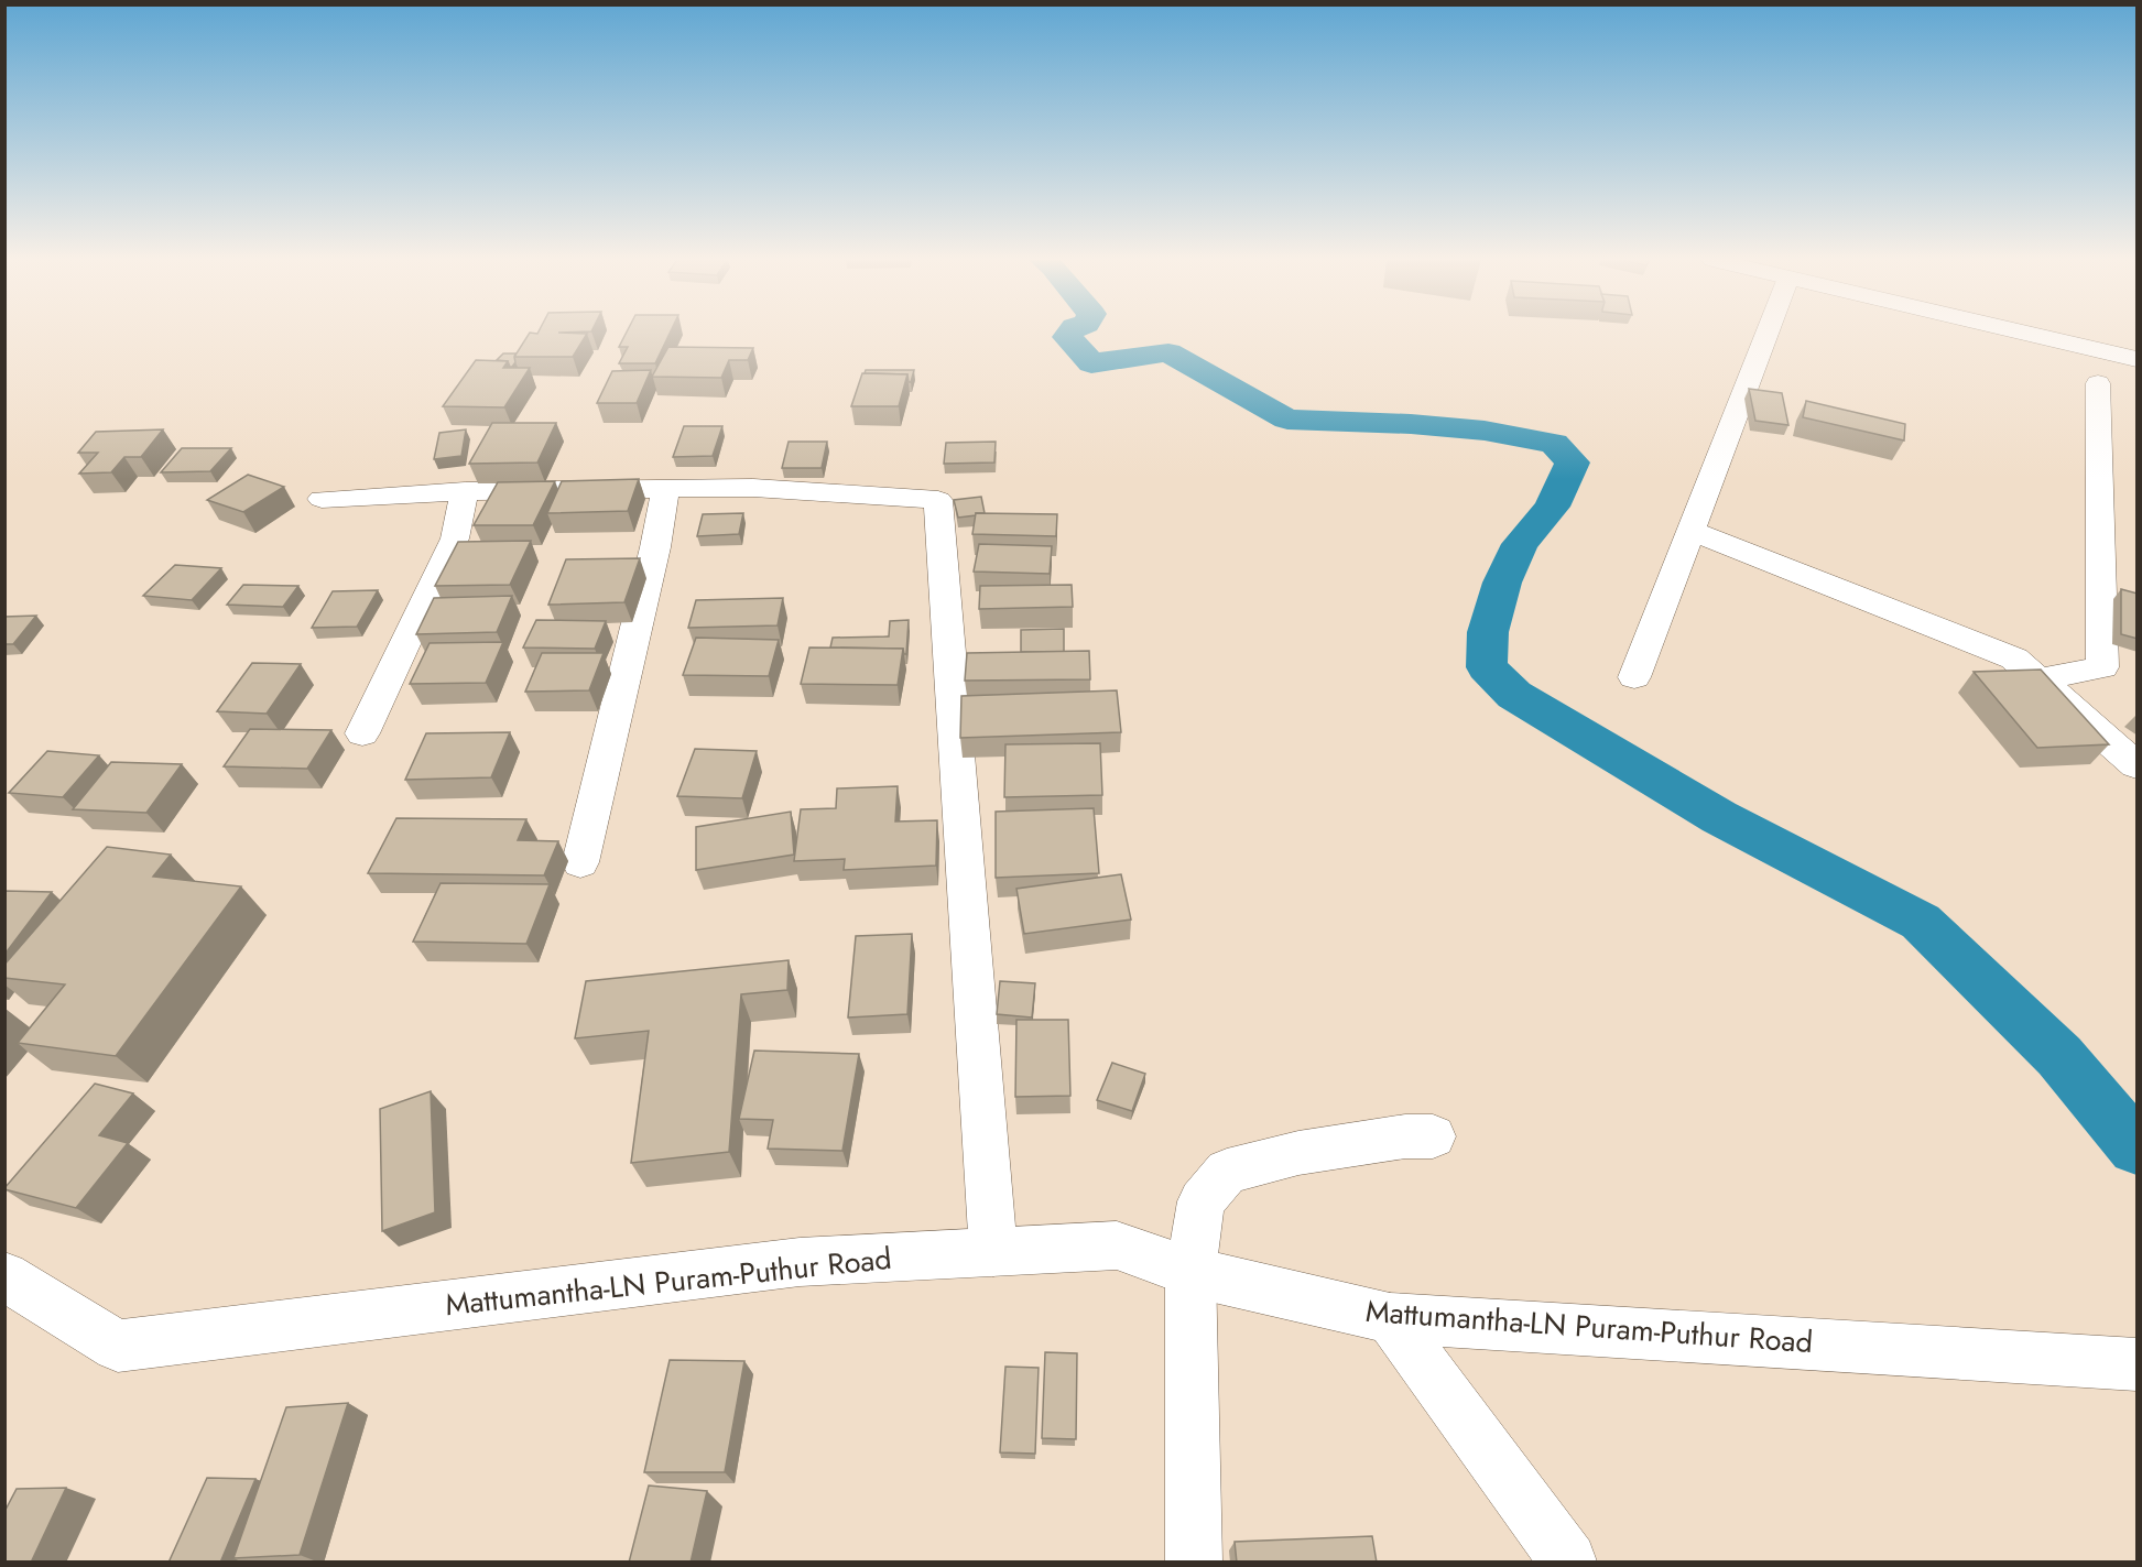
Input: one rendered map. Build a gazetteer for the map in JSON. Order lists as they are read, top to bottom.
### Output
{
  "streets": {
    "street": ["Mattumantha-LN Puram-Puthur Road"]
  }
}
